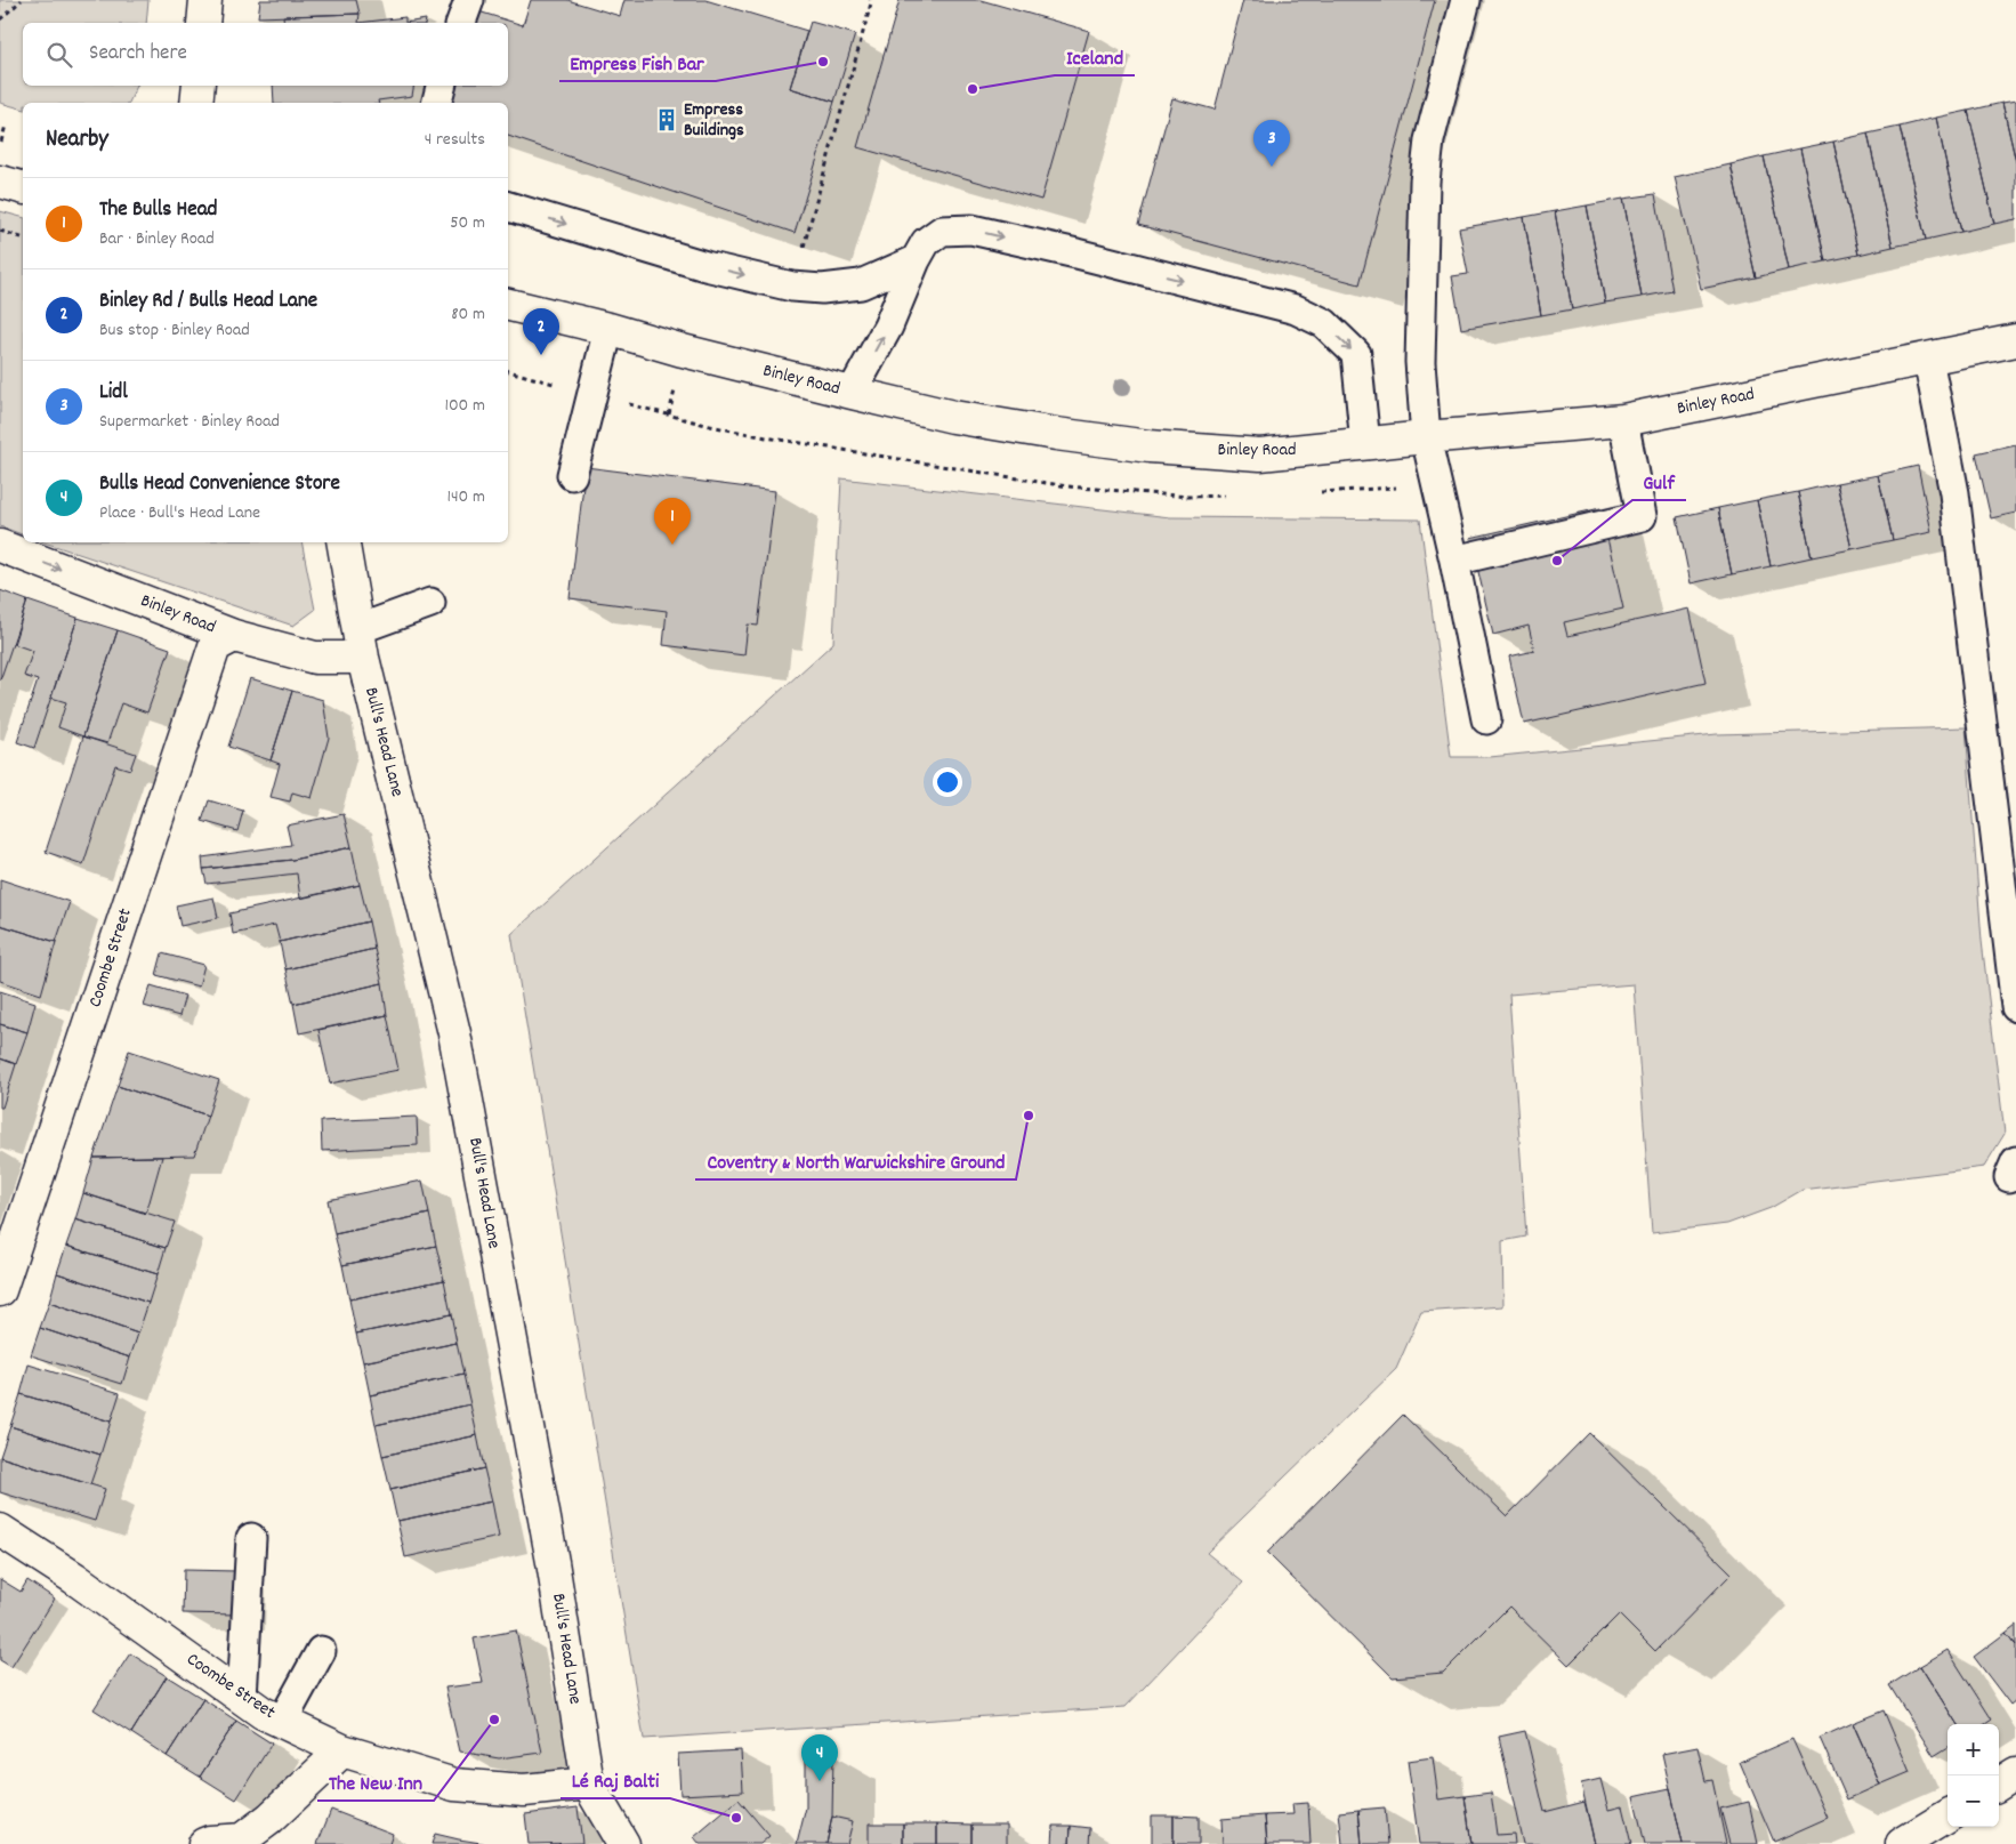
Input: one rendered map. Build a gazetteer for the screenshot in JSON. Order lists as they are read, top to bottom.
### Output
{
  "streets": {
    "street": ["Binley Road", "Bull's Head Lane", "Coombe Street"]
  },
  "crossings": [
    ["Binley Road", "Bull's Head Lane"],
    ["Binley Road", "Coombe Street"],
    ["Bull's Head Lane", "Coombe Street"]
  ],
  "places": {
    "other": [
      "Empress Fish Bar",
      "Iceland",
      "Gulf",
      "Coventry & North Warwickshire Ground",
      "The New Inn",
      "Lé Raj Balti"
    ],
    "building": ["Empress Buildings"]
  },
  "page": {
    "search": "Search here",
    "heading": ["Nearby", "4 results"],
    "pins": [
      "3",
      "2",
      "1",
      "4"
    ],
    "list": [
      {
        "mark": "1",
        "name": "The Bulls Head",
        "note": "Bar · Binley Road",
        "value": "50 m"
      },
      {
        "mark": "2",
        "name": "Binley Rd / Bulls Head Lane",
        "note": "Bus stop · Binley Road",
        "value": "80 m"
      },
      {
        "mark": "3",
        "name": "Lidl",
        "note": "Supermarket · Binley Road",
        "value": "100 m"
      },
      {
        "mark": "4",
        "name": "Bulls Head Convenience Store",
        "note": "Place · Bull's Head Lane",
        "value": "140 m"
      }
    ],
    "map_buttons": ["+", "−"]
  }
}
